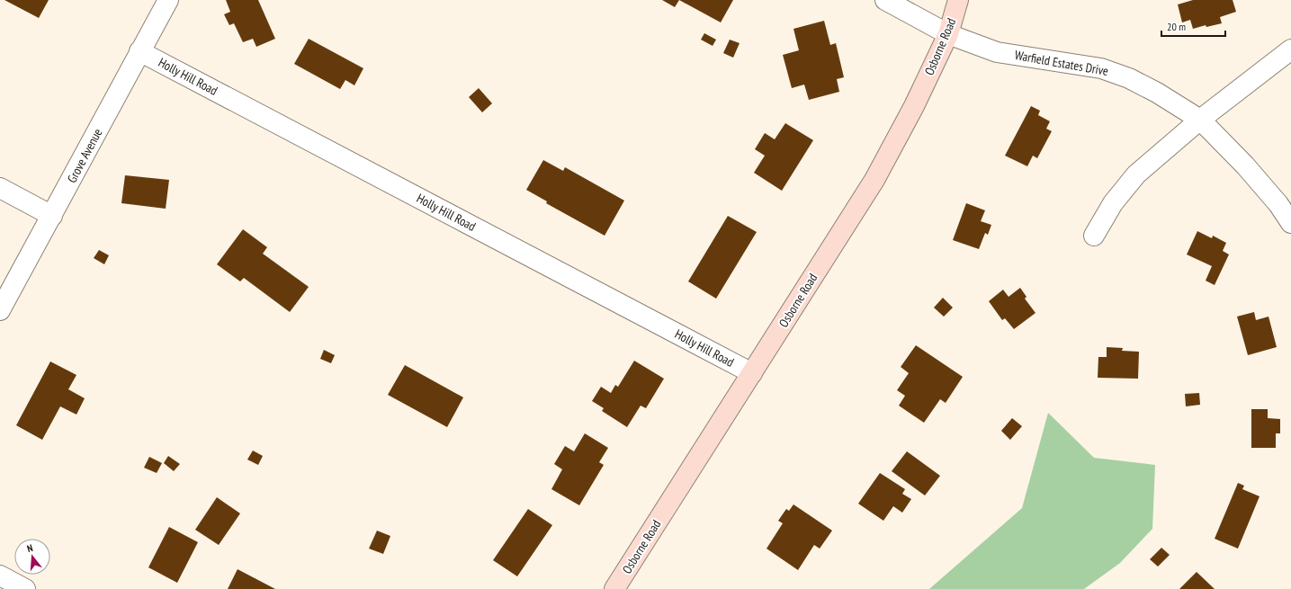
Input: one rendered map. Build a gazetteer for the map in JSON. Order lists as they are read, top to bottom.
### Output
{
  "streets": {
    "street": [
      "Osborne Road",
      "Warfield Estates Drive",
      "Holly Hill Road",
      "Grove Avenue"
    ]
  },
  "crossings": [
    ["Osborne Road", "Warfield Estates Drive"],
    ["Osborne Road", "Holly Hill Road"],
    ["Holly Hill Road", "Grove Avenue"]
  ],
  "scale_bar": "20 m",
  "north": "top"
}
